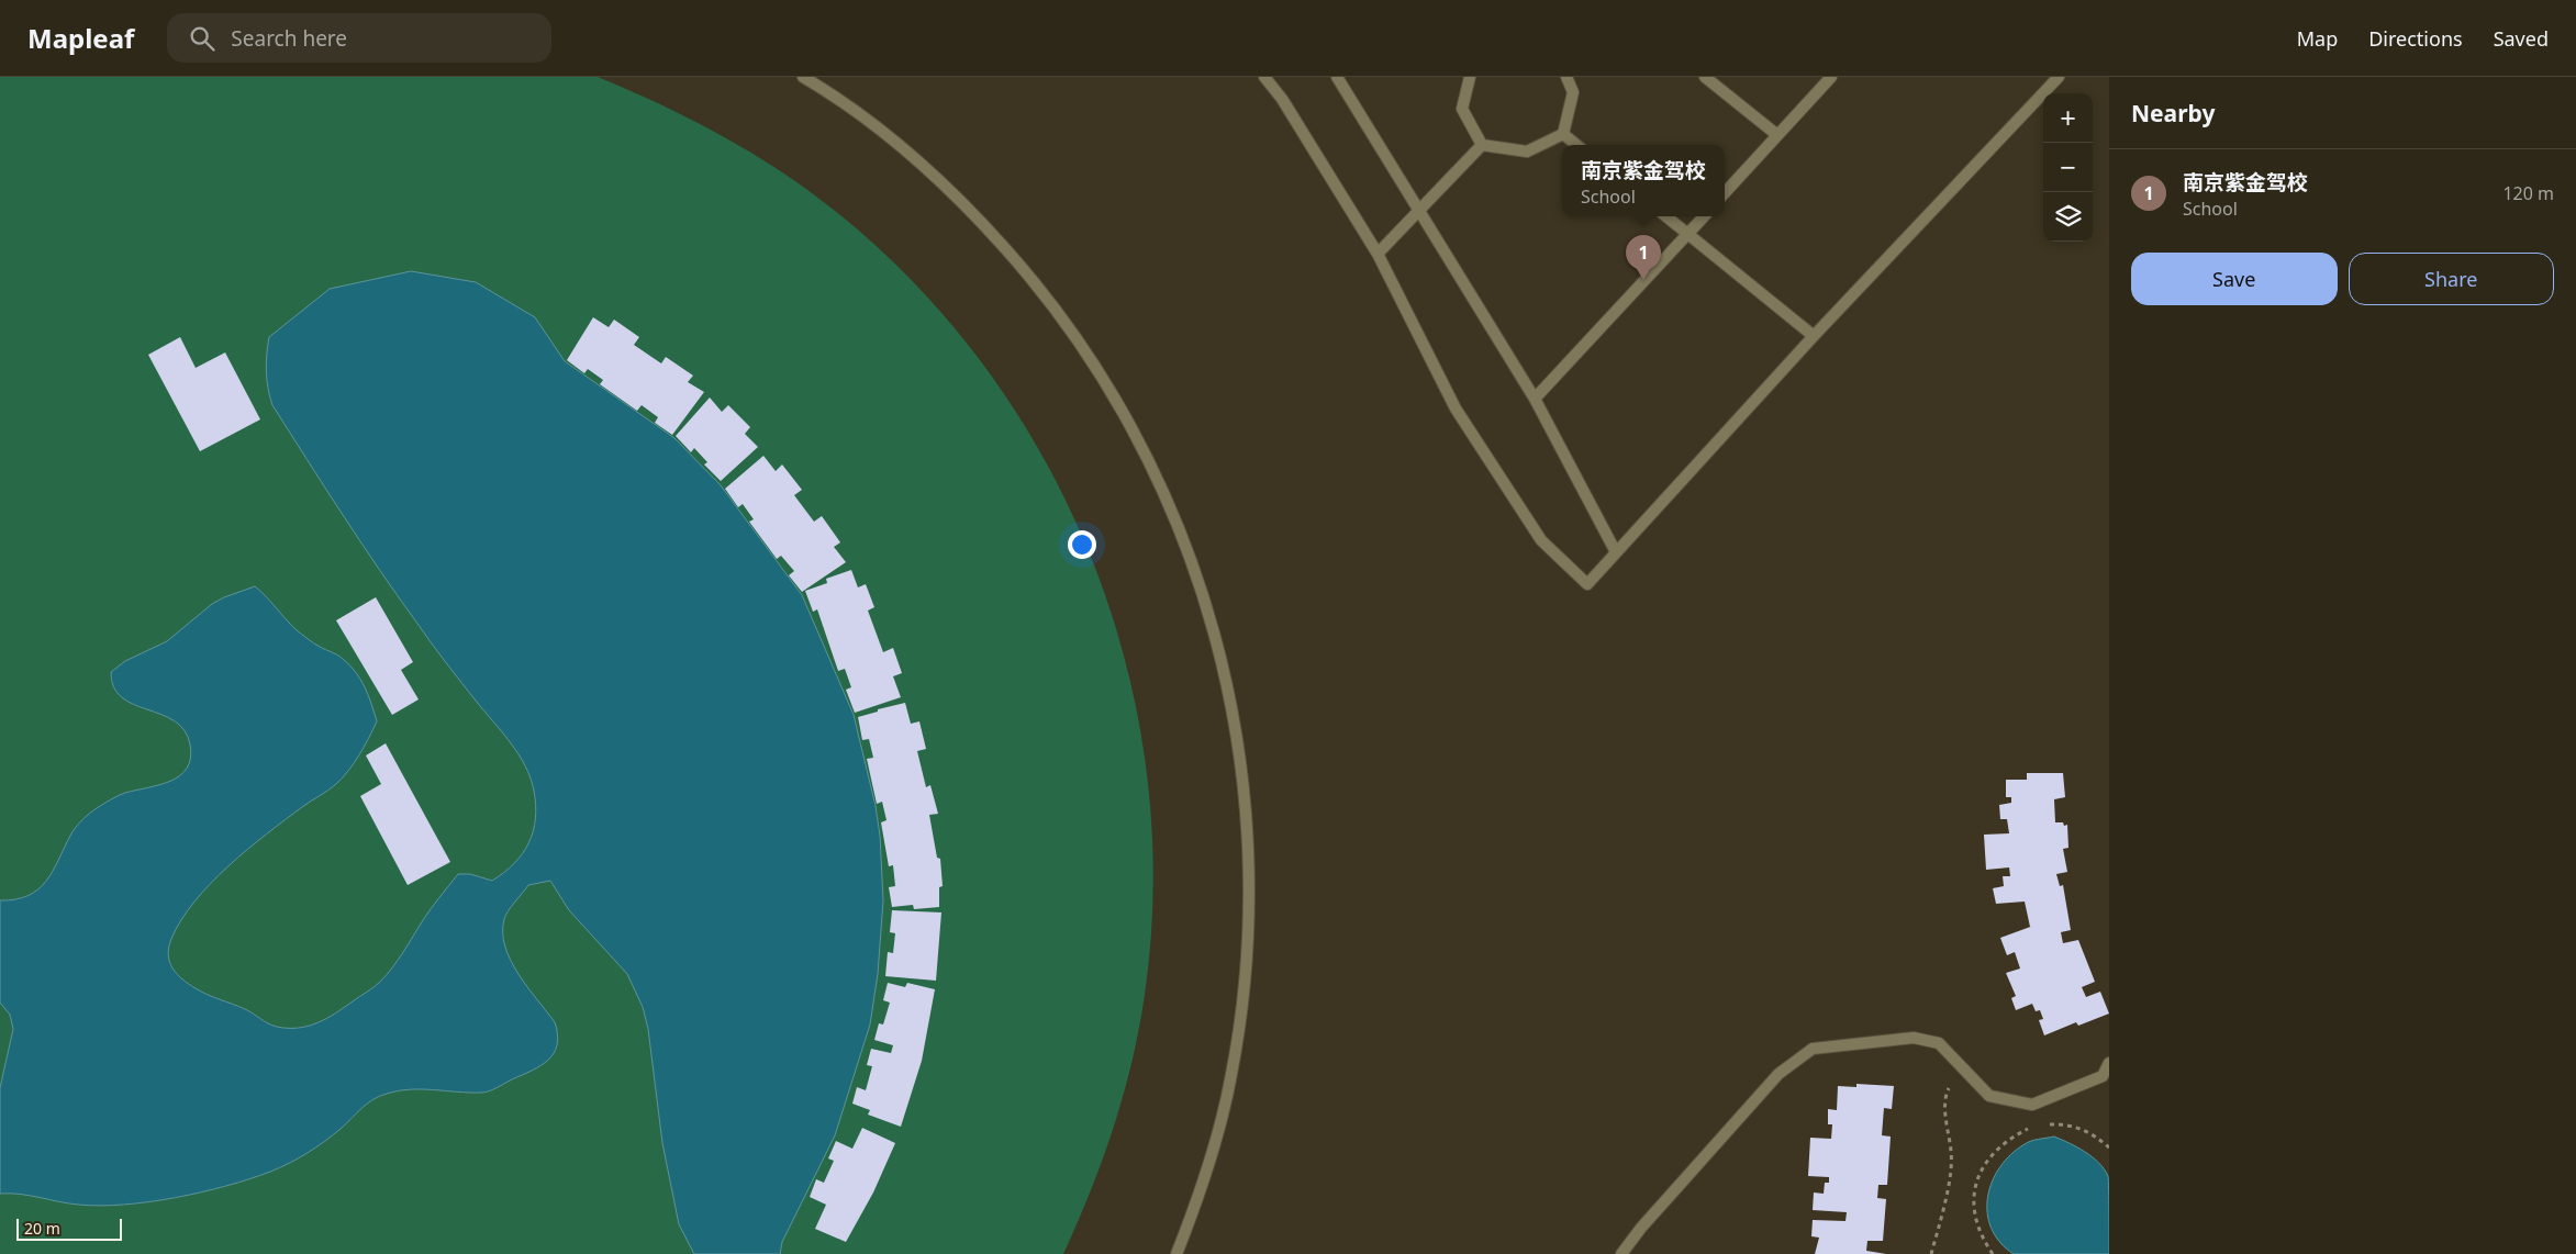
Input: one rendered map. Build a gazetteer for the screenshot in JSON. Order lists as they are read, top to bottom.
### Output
{
  "scale_bar": "20 m",
  "page": {
    "header": "Mapleaf",
    "search": "Search here",
    "nav": ["Map", "Directions", "Saved"],
    "heading": "Nearby",
    "map_buttons": ["+", "−"],
    "popup": ["南京紫金驾校", "School"],
    "list": [
      {
        "mark": "1",
        "name": "南京紫金驾校",
        "note": "School",
        "value": "120 m"
      }
    ],
    "pins": "1",
    "buttons": ["Save", "Share"],
    "scale": "20 m"
  }
}
